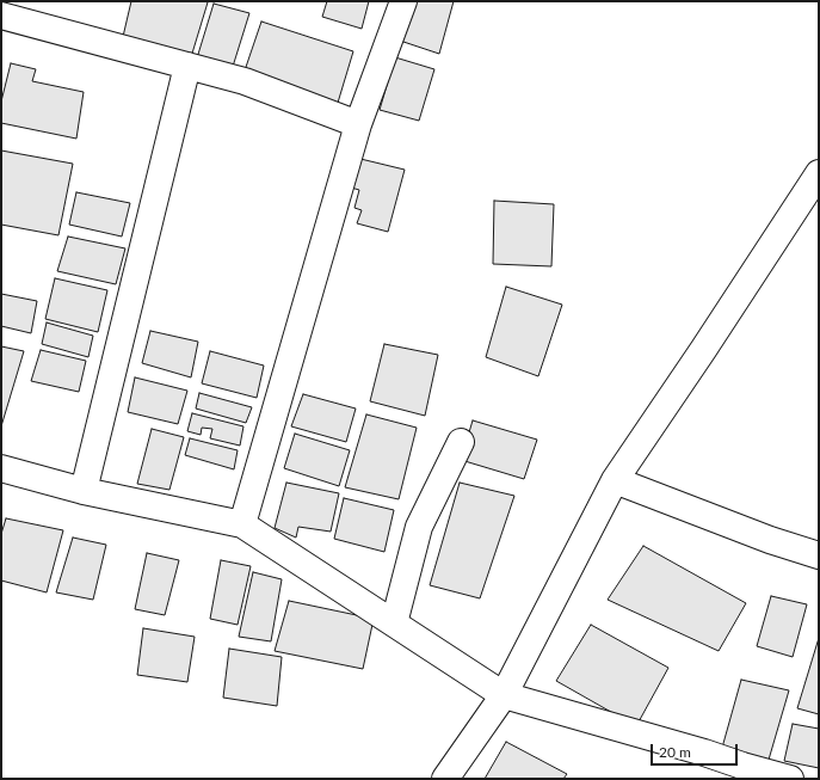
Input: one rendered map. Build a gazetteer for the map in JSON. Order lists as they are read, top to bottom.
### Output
{
  "scale_bar": "20 m"
}
